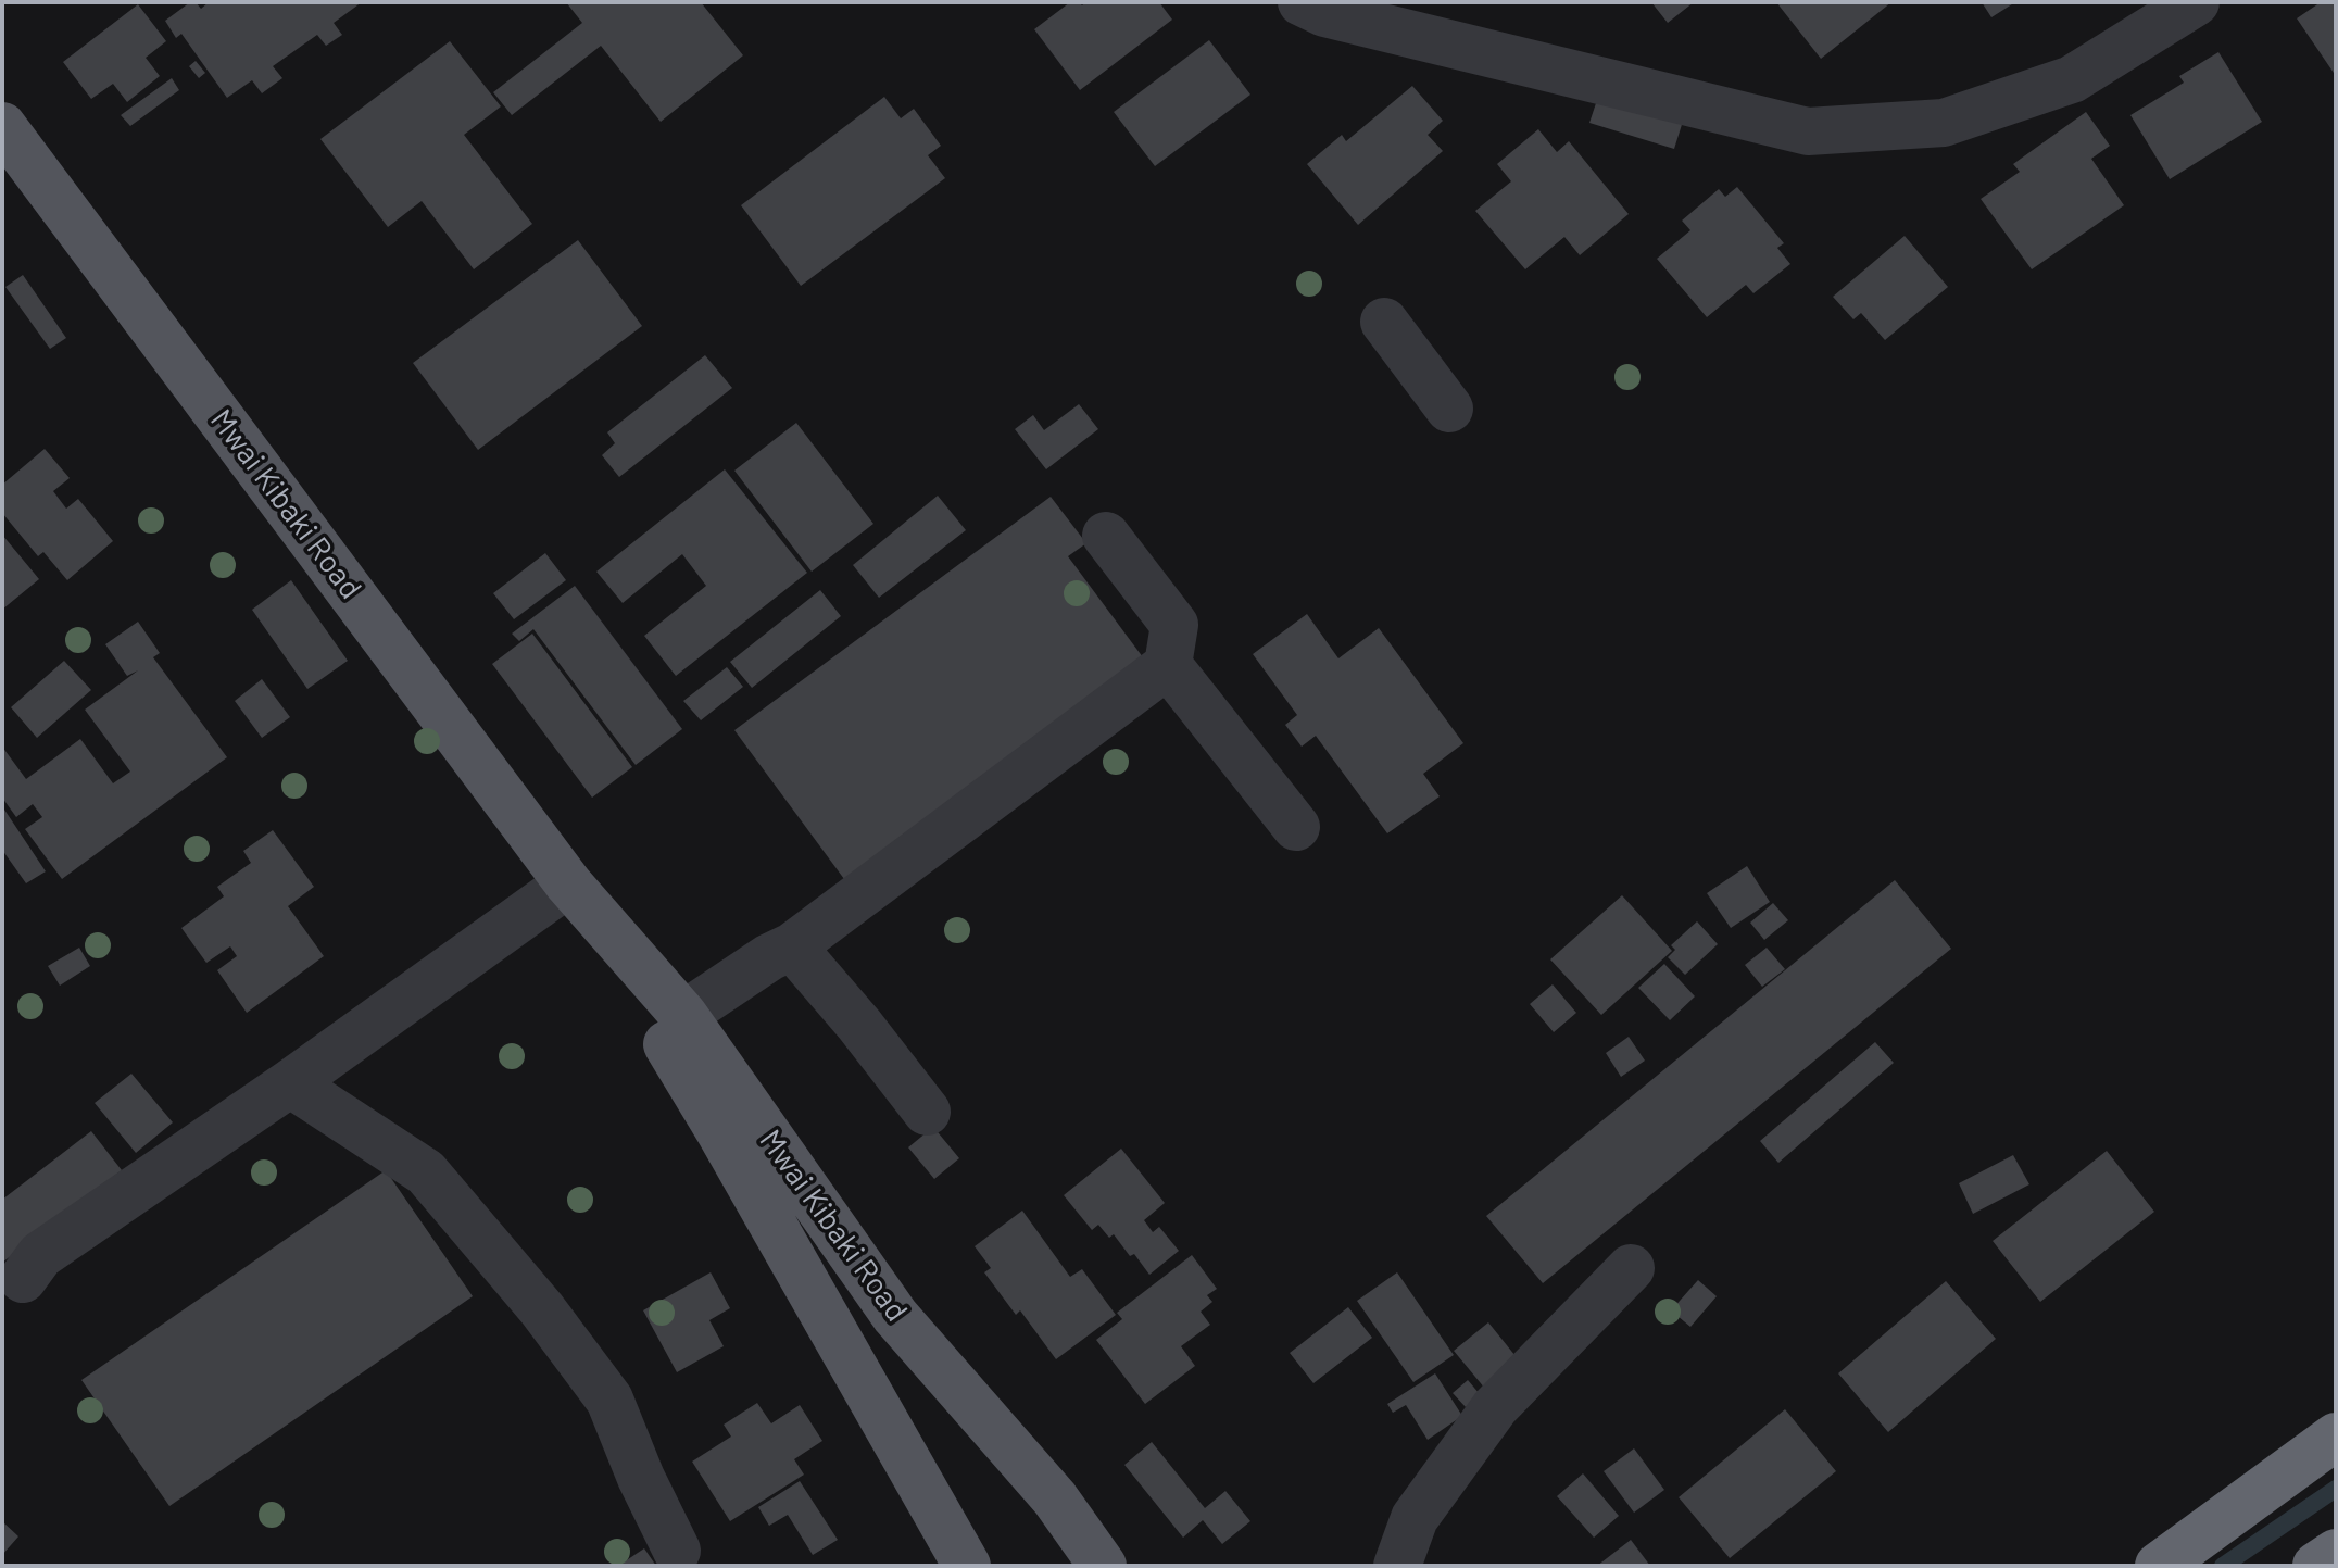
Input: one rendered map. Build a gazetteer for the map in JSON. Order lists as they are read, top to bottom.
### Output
{
  "streets": {
    "main road": ["Mwai Kibaki Road"]
  }
}
